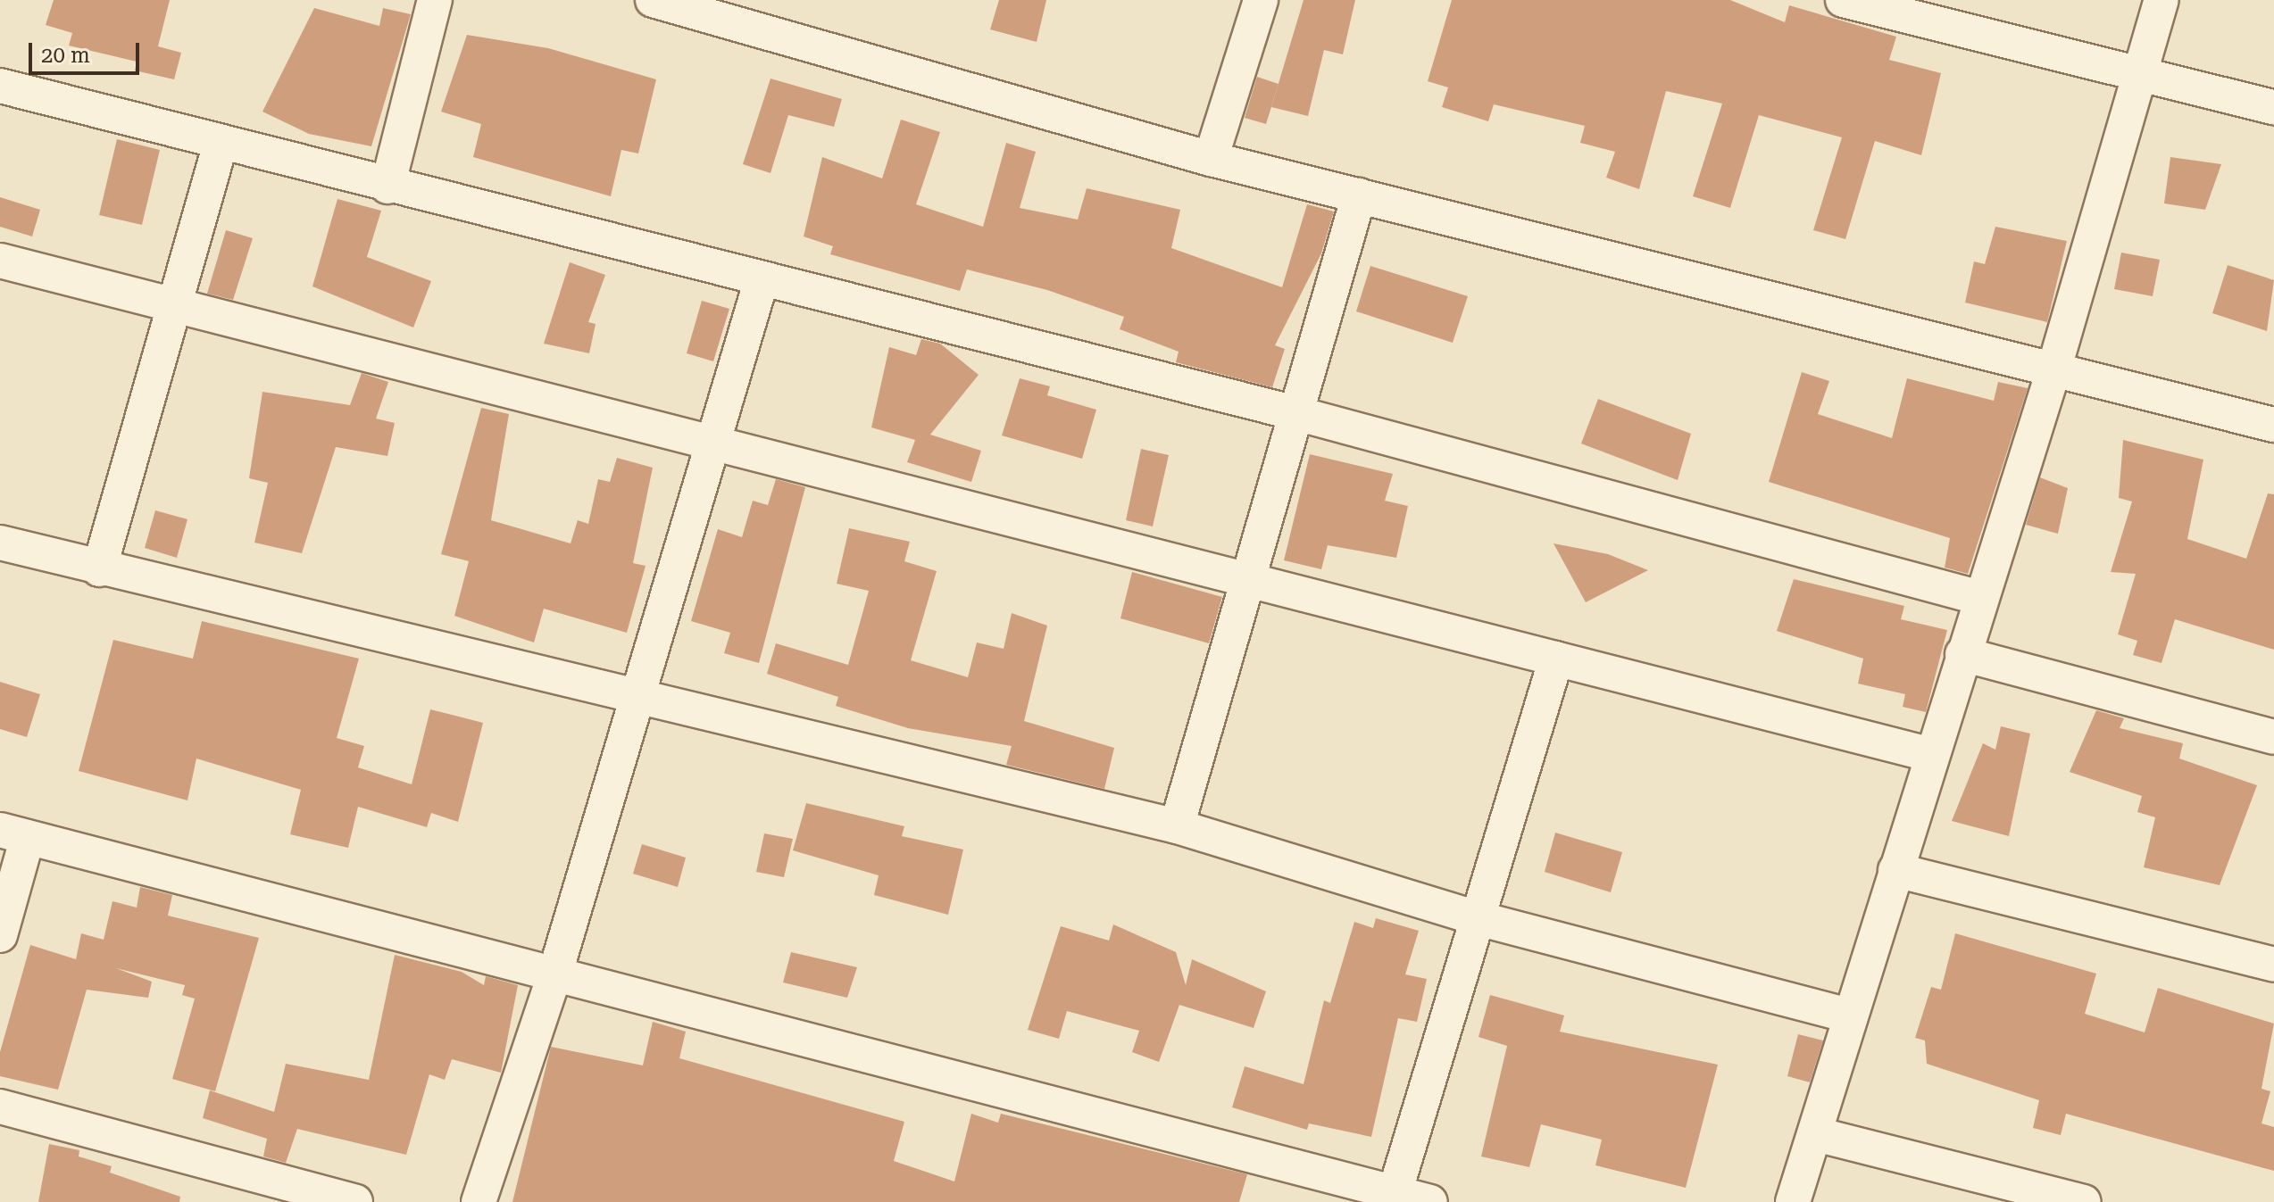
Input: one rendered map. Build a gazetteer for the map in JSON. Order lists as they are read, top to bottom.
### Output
{
  "scale_bar": "20 m"
}
